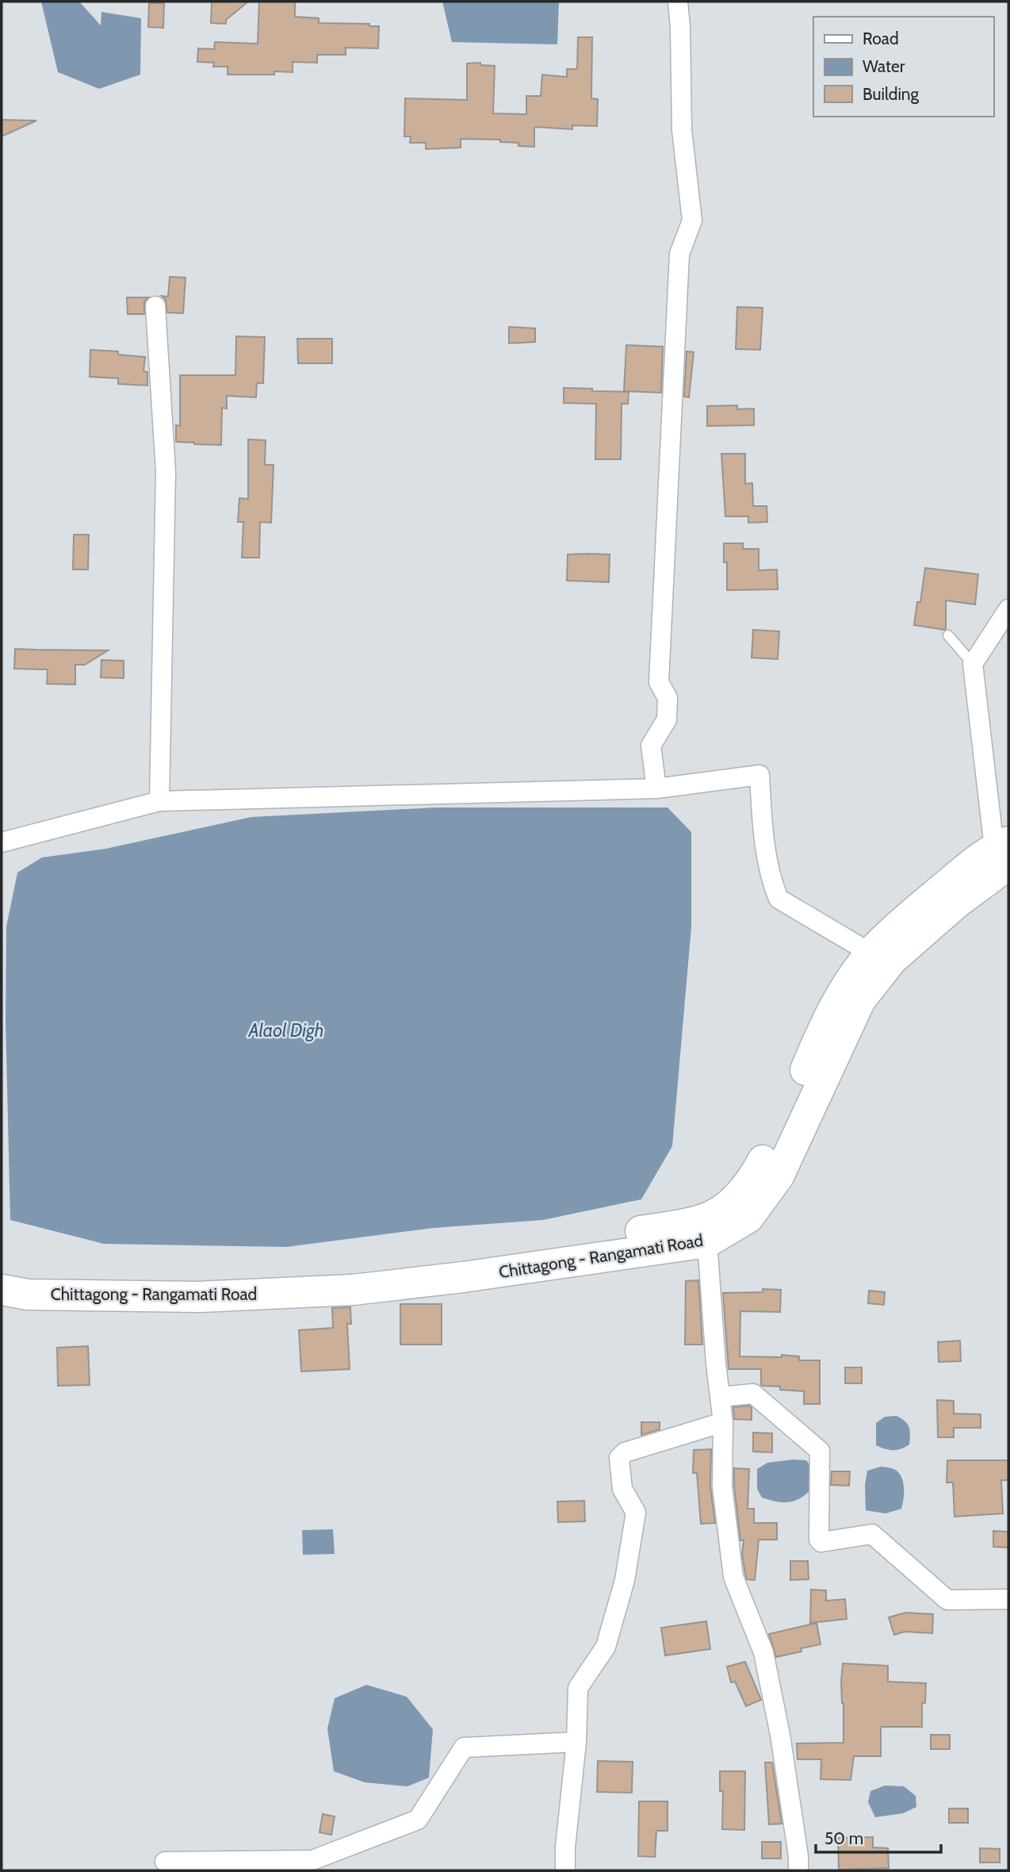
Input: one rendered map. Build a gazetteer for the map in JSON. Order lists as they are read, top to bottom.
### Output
{
  "streets": {
    "highway": ["Chittagong - Rangamati Road"]
  },
  "water": ["Alaol Digh"],
  "legend": ["Road", "Water", "Building"],
  "scale_bar": "50 m"
}
